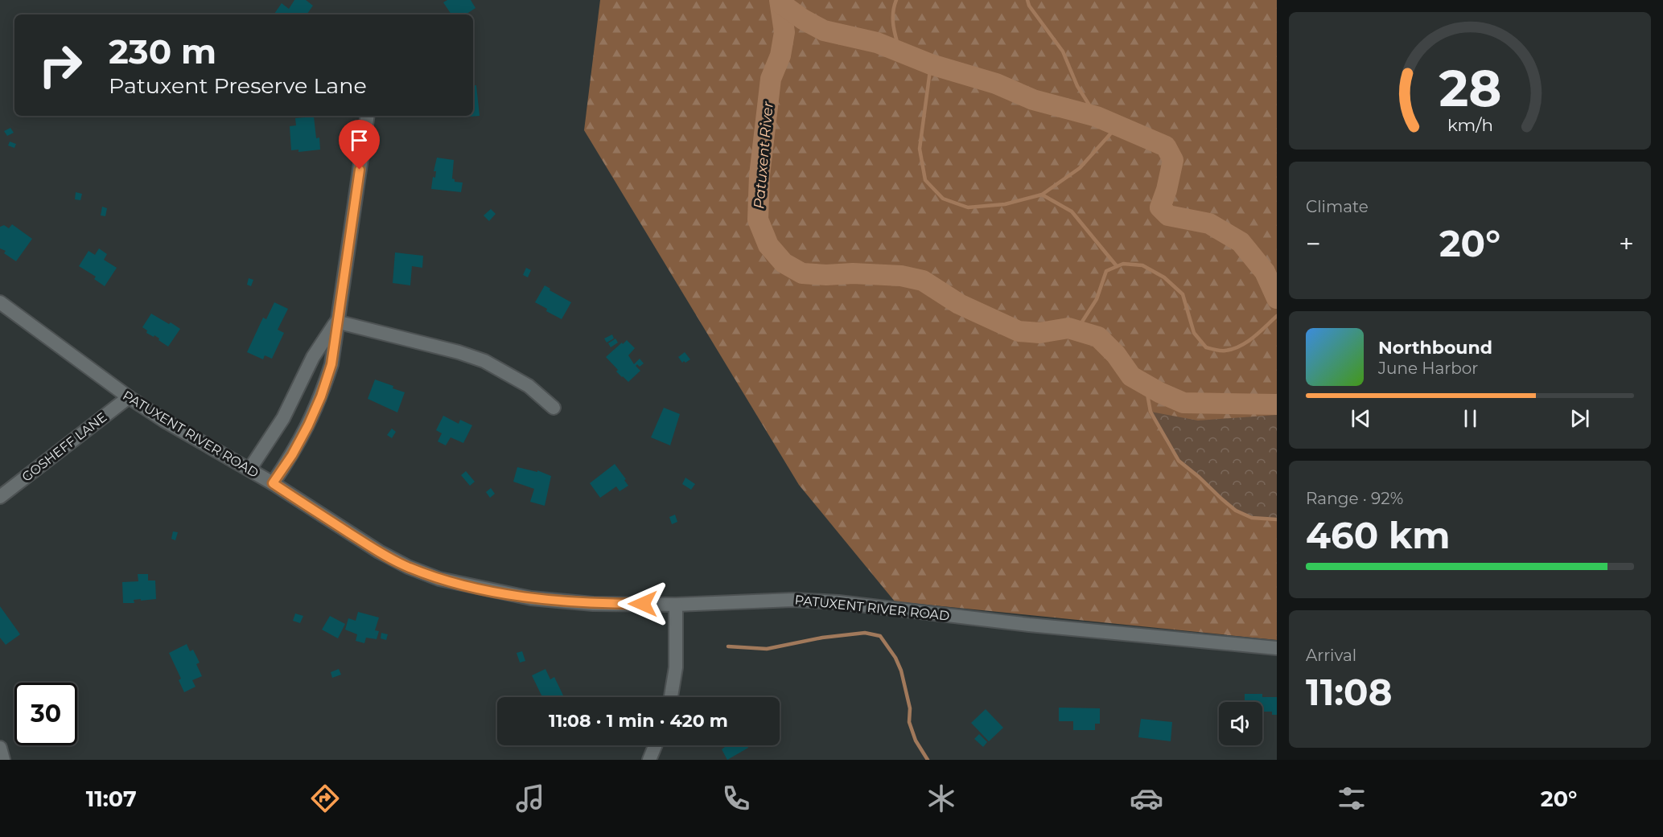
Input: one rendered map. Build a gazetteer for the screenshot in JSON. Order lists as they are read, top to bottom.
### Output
{
  "streets": {
    "street": ["PATUXENT RIVER ROAD", "GOSHEFF LANE"]
  },
  "crossings": [
    ["PATUXENT RIVER ROAD", "GOSHEFF LANE"]
  ],
  "water": ["Patuxent River"],
  "page": {
    "turn": ["230 m", "Patuxent Preserve Lane"],
    "tile": [
      "Climate",
      ["Range · 92%", "460 km"],
      ["Arrival", "11:08"]
    ],
    "heat": ["−", "20°", "+"],
    "song": ["Northbound", "June Harbor"],
    "limit": "30",
    "trip": "11:08 · 1 min · 420 m",
    "tabs": ["11:07", "20°"],
    "gauge": ["28", "km/h"]
  }
}
